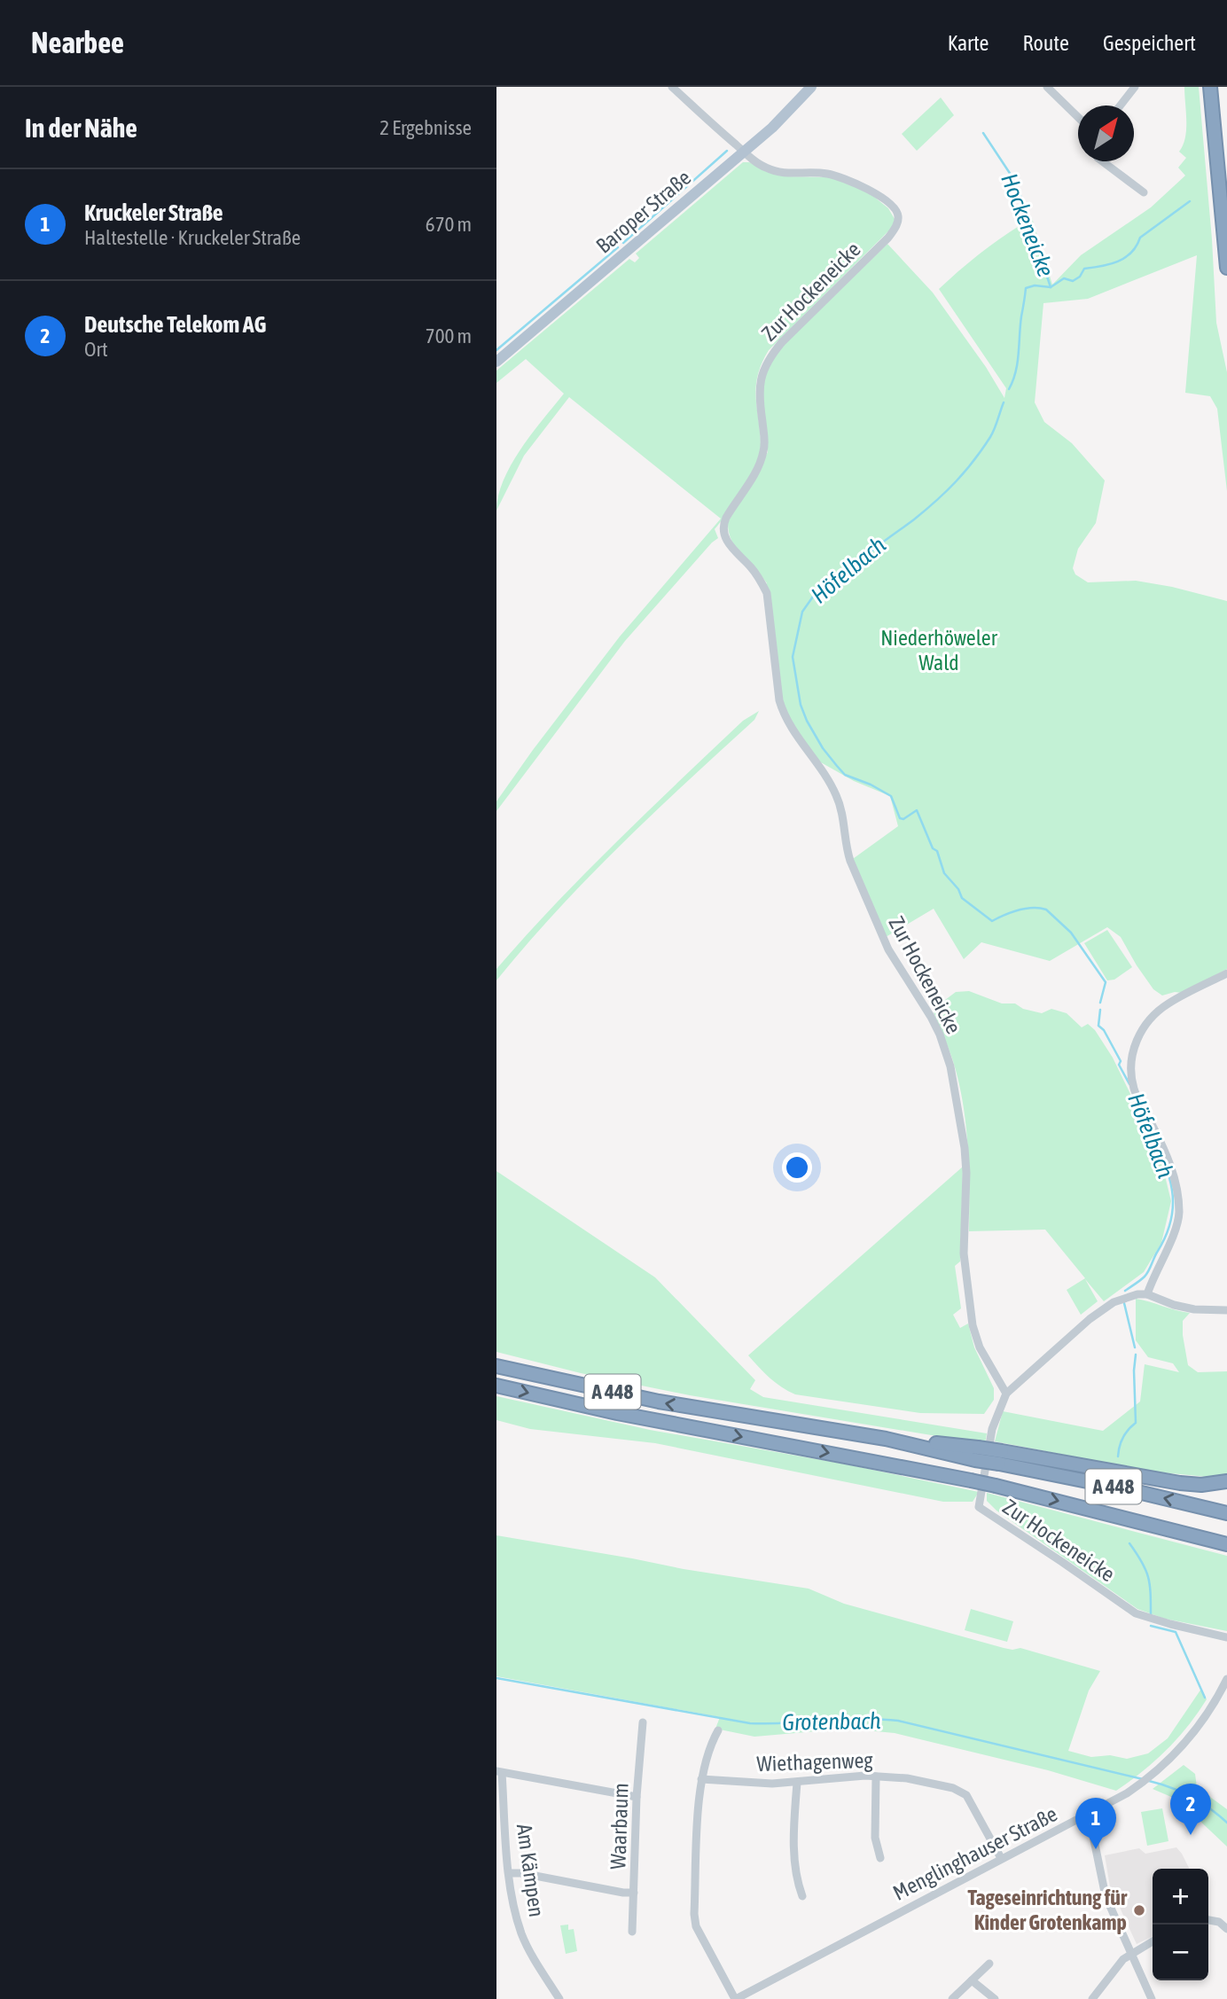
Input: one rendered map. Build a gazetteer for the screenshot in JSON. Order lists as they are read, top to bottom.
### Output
{
  "streets": {
    "highway": ["A 448"],
    "main road": ["Baroper Straße"],
    "street": [
      "Zur Hockeneicke",
      "Wiethagenweg",
      "Waarbaum",
      "Menglinghauser Straße",
      "Am Kämpen"
    ]
  },
  "crossings": [
    ["Baroper Straße", "Zur Hockeneicke"],
    ["Wiethagenweg", "Menglinghauser Straße"]
  ],
  "water": ["Hockeneicke", "Höfelbach", "Grotenbach"],
  "parks": ["Niederhöweler Wald"],
  "places": ["Tageseinrichtung für Kinder Grotenkamp"],
  "north": "top right",
  "page": {
    "header": "Nearbee",
    "nav": ["Karte", "Route", "Gespeichert"],
    "heading": ["In der Nähe", "2 Ergebnisse"],
    "list": [
      {
        "mark": "1",
        "name": "Kruckeler Straße",
        "note": "Haltestelle · Kruckeler Straße",
        "value": "670 m"
      },
      {
        "mark": "2",
        "name": "Deutsche Telekom AG",
        "note": "Ort",
        "value": "700 m"
      }
    ],
    "pins": ["2", "1"],
    "map_buttons": ["+", "−"]
  }
}
